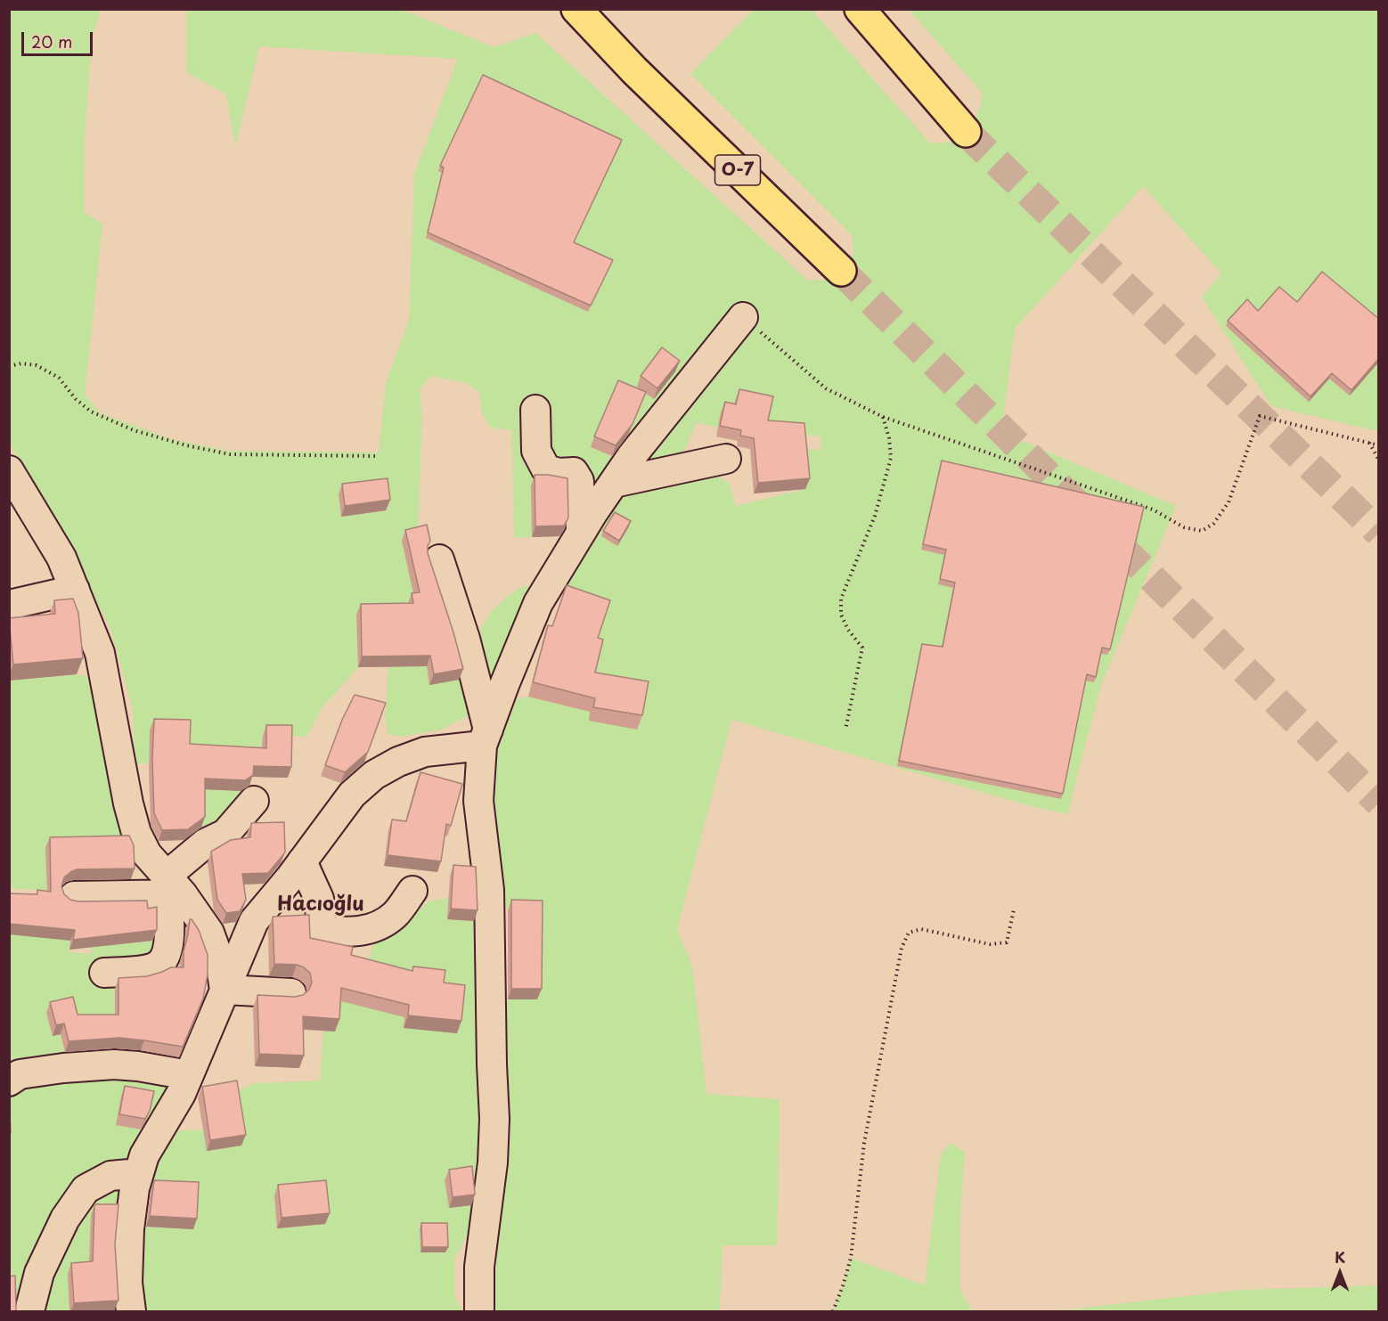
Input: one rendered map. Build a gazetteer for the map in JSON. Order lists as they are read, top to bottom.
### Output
{
  "streets": {
    "highway": ["O-7"]
  },
  "districts": ["Hacıoğlu"],
  "scale_bar": "20 m",
  "north": "top"
}
